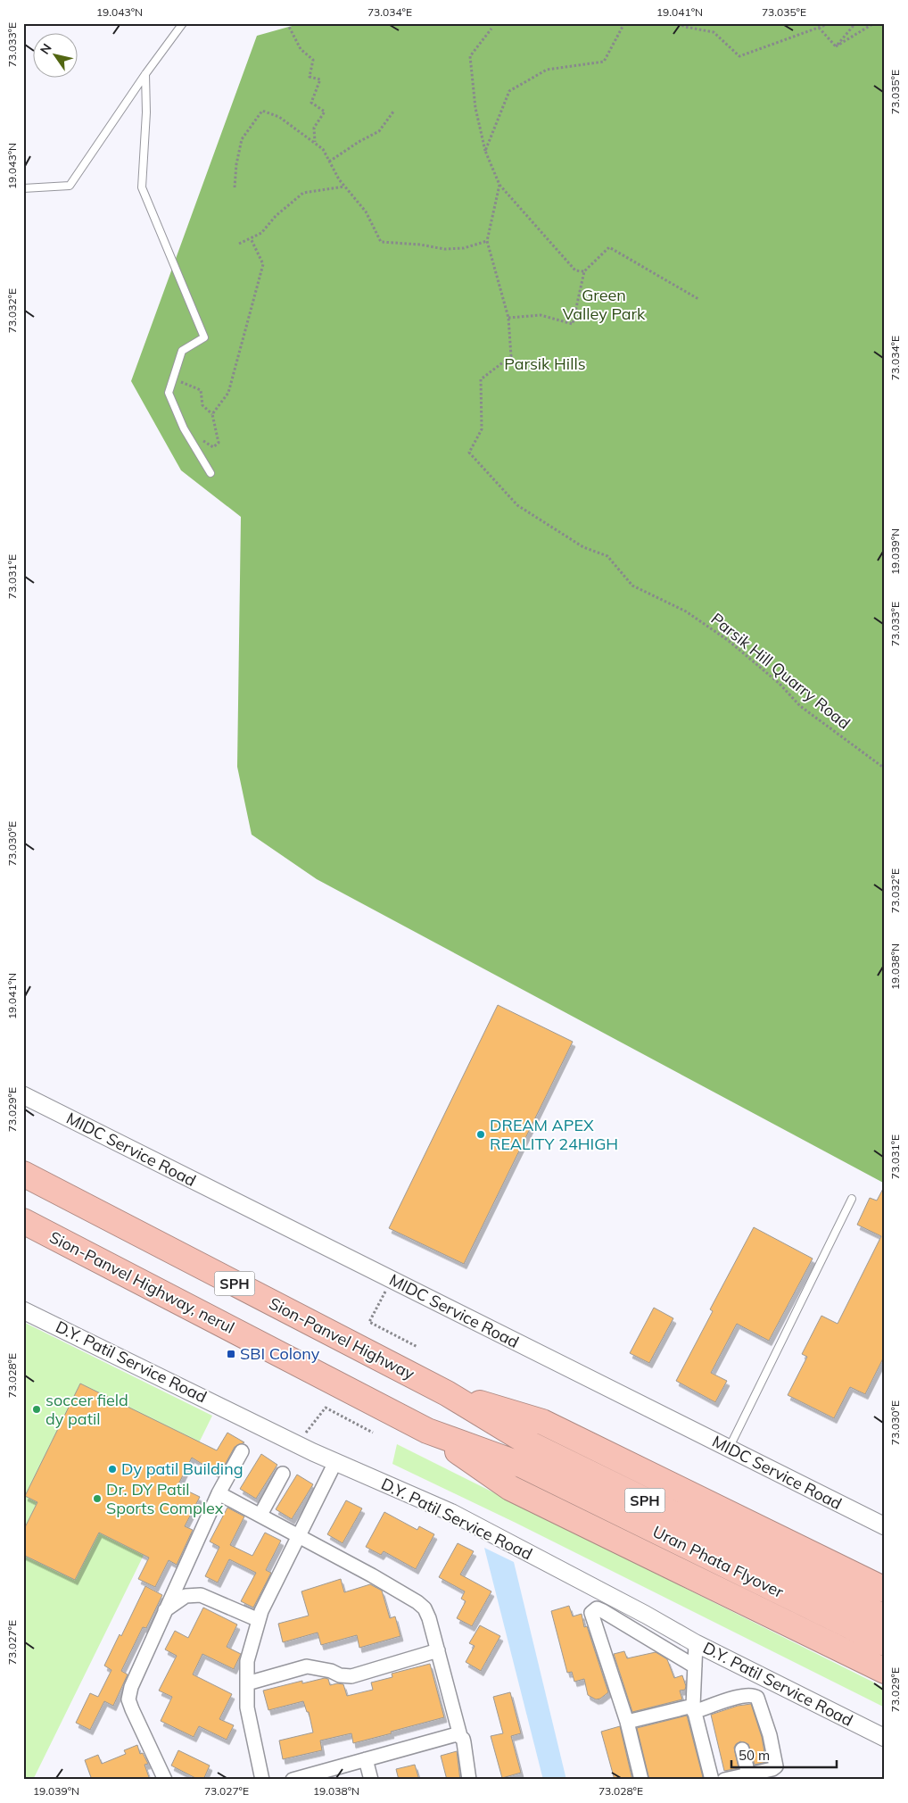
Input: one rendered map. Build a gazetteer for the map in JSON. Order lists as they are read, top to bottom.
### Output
{
  "streets": {
    "highway": [
      "Sion-Panvel Highway, nerul",
      "SPH",
      "Sion-Panvel Highway",
      "Uran Phata Flyover"
    ],
    "street": ["MIDC Service Road", "D.Y. Patil Service Road"],
    "path": ["Parsik Hill Quarry Road"]
  },
  "crossings": [
    ["Sion-Panvel Highway, nerul", "Uran Phata Flyover"],
    ["Sion-Panvel Highway", "Uran Phata Flyover"]
  ],
  "parks": ["Green Valley Park", "Parsik Hills"],
  "places": {
    "other": [
      "DREAM APEX REALITY 24HIGH",
      "soccer field dy patil",
      "Dy patil Building",
      "Dr. DY Patil Sports Complex"
    ],
    "transit": ["SBI Colony"]
  },
  "scale_bar": "50 m",
  "north": "top left",
  "coordinates": [
    "19.043°N",
    "73.034°E",
    "19.041°N",
    "73.035°E",
    "73.033°E",
    "73.032°E",
    "19.039°N",
    "73.031°E",
    "73.030°E",
    "19.038°N",
    "73.029°E",
    "73.028°E",
    "73.027°E"
  ]
}
